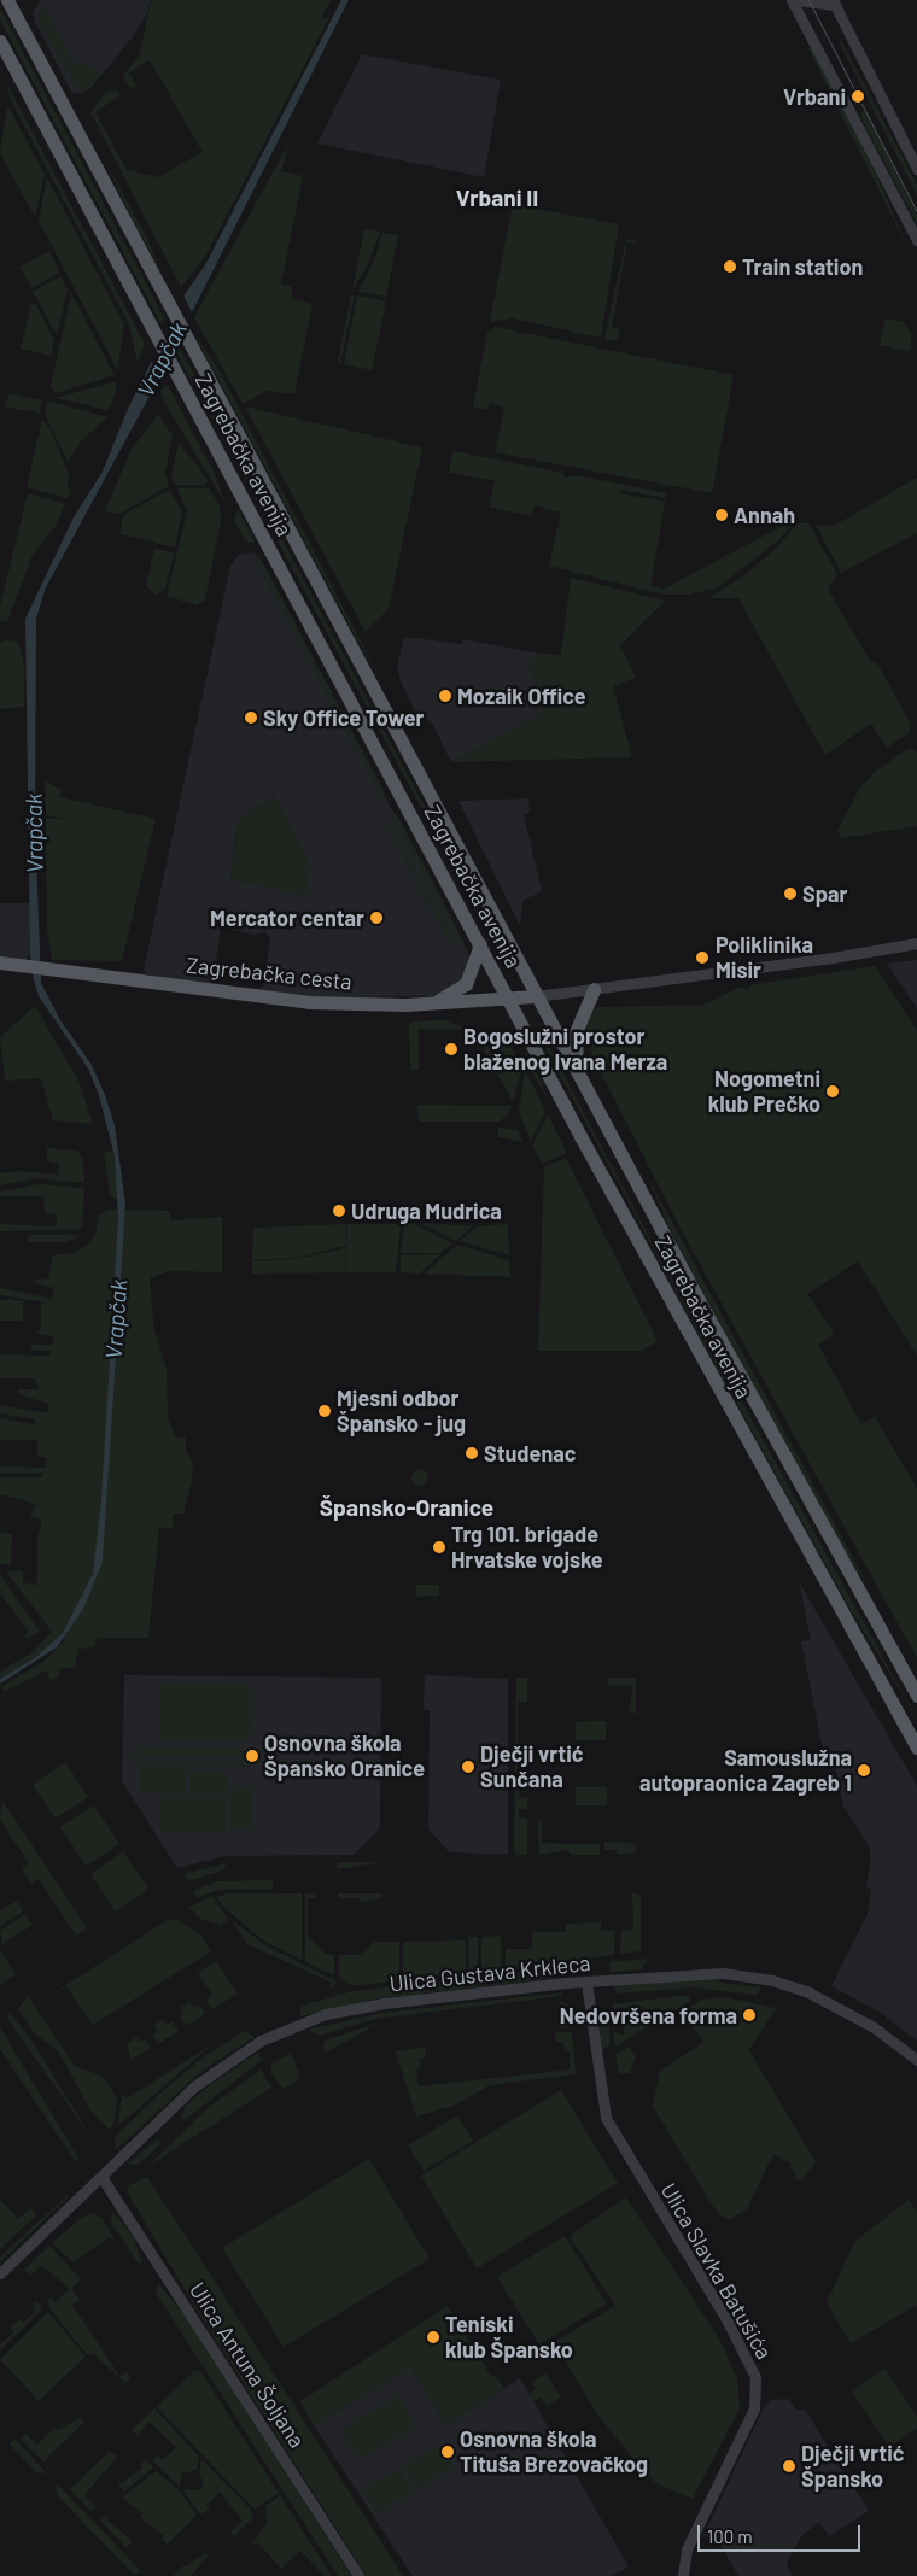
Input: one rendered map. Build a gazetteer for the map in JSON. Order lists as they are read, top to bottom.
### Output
{
  "streets": {
    "main road": ["Zagrebačka avenija", "Zagrebačka cesta"],
    "street": ["Ulica Gustava Krkleca", "Ulica Slavka Batušića", "Ulica Antuna Šoljana"]
  },
  "crossings": [
    ["Zagrebačka avenija", "Zagrebačka cesta"],
    ["Ulica Gustava Krkleca", "Ulica Slavka Batušića"],
    ["Ulica Gustava Krkleca", "Ulica Antuna Šoljana"]
  ],
  "districts": ["Vrbani II", "Špansko-Oranice"],
  "water": ["Vrapčak"],
  "places": [
    "Vrbani",
    "Train station",
    "Annah",
    "Mozaik Office",
    "Sky Office Tower",
    "Spar",
    "Mercator centar",
    "Poliklinika Misir",
    "Bogoslužni prostor blaženog Ivana Merza",
    "Nogometni klub Prečko",
    "Udruga Mudrica",
    "Mjesni odbor Špansko - jug",
    "Studenac",
    "Trg 101. brigade Hrvatske vojske",
    "Osnovna škola Špansko Oranice",
    "Dječji vrtić Sunčana",
    "Samouslužna autopraonica Zagreb 1",
    "Nedovršena forma",
    "Teniski klub Špansko",
    "Osnovna škola Tituša Brezovačkog",
    "Dječji vrtić Špansko"
  ],
  "scale_bar": "100 m"
}
